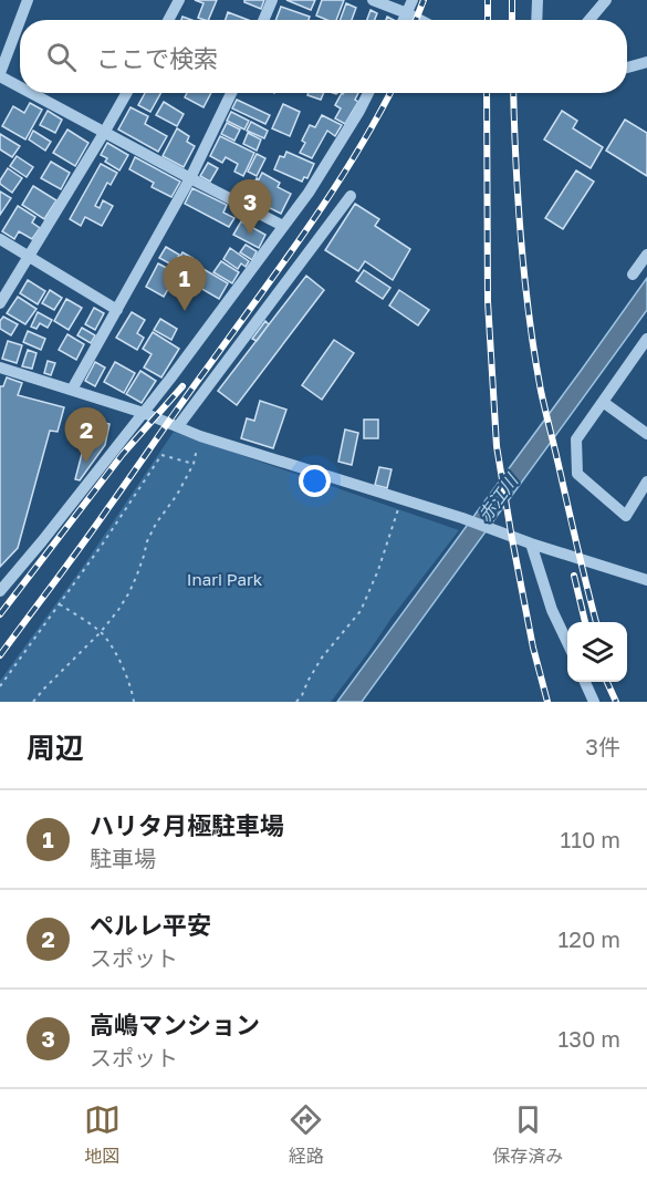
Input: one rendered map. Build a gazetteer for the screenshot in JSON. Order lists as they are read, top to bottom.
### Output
{
  "water": ["赤江川"],
  "parks": ["Inari Park"],
  "page": {
    "search": "ここで検索",
    "pins": ["3", "1", "2"],
    "heading": ["周辺", "3件"],
    "list": [
      {
        "mark": "1",
        "name": "ハリタ月極駐車場",
        "note": "駐車場",
        "value": "110 m"
      },
      {
        "mark": "2",
        "name": "ペルレ平安",
        "note": "スポット",
        "value": "120 m"
      },
      {
        "mark": "3",
        "name": "高嶋マンション",
        "note": "スポット",
        "value": "130 m"
      }
    ],
    "nav": ["地図", "経路", "保存済み"]
  }
}
